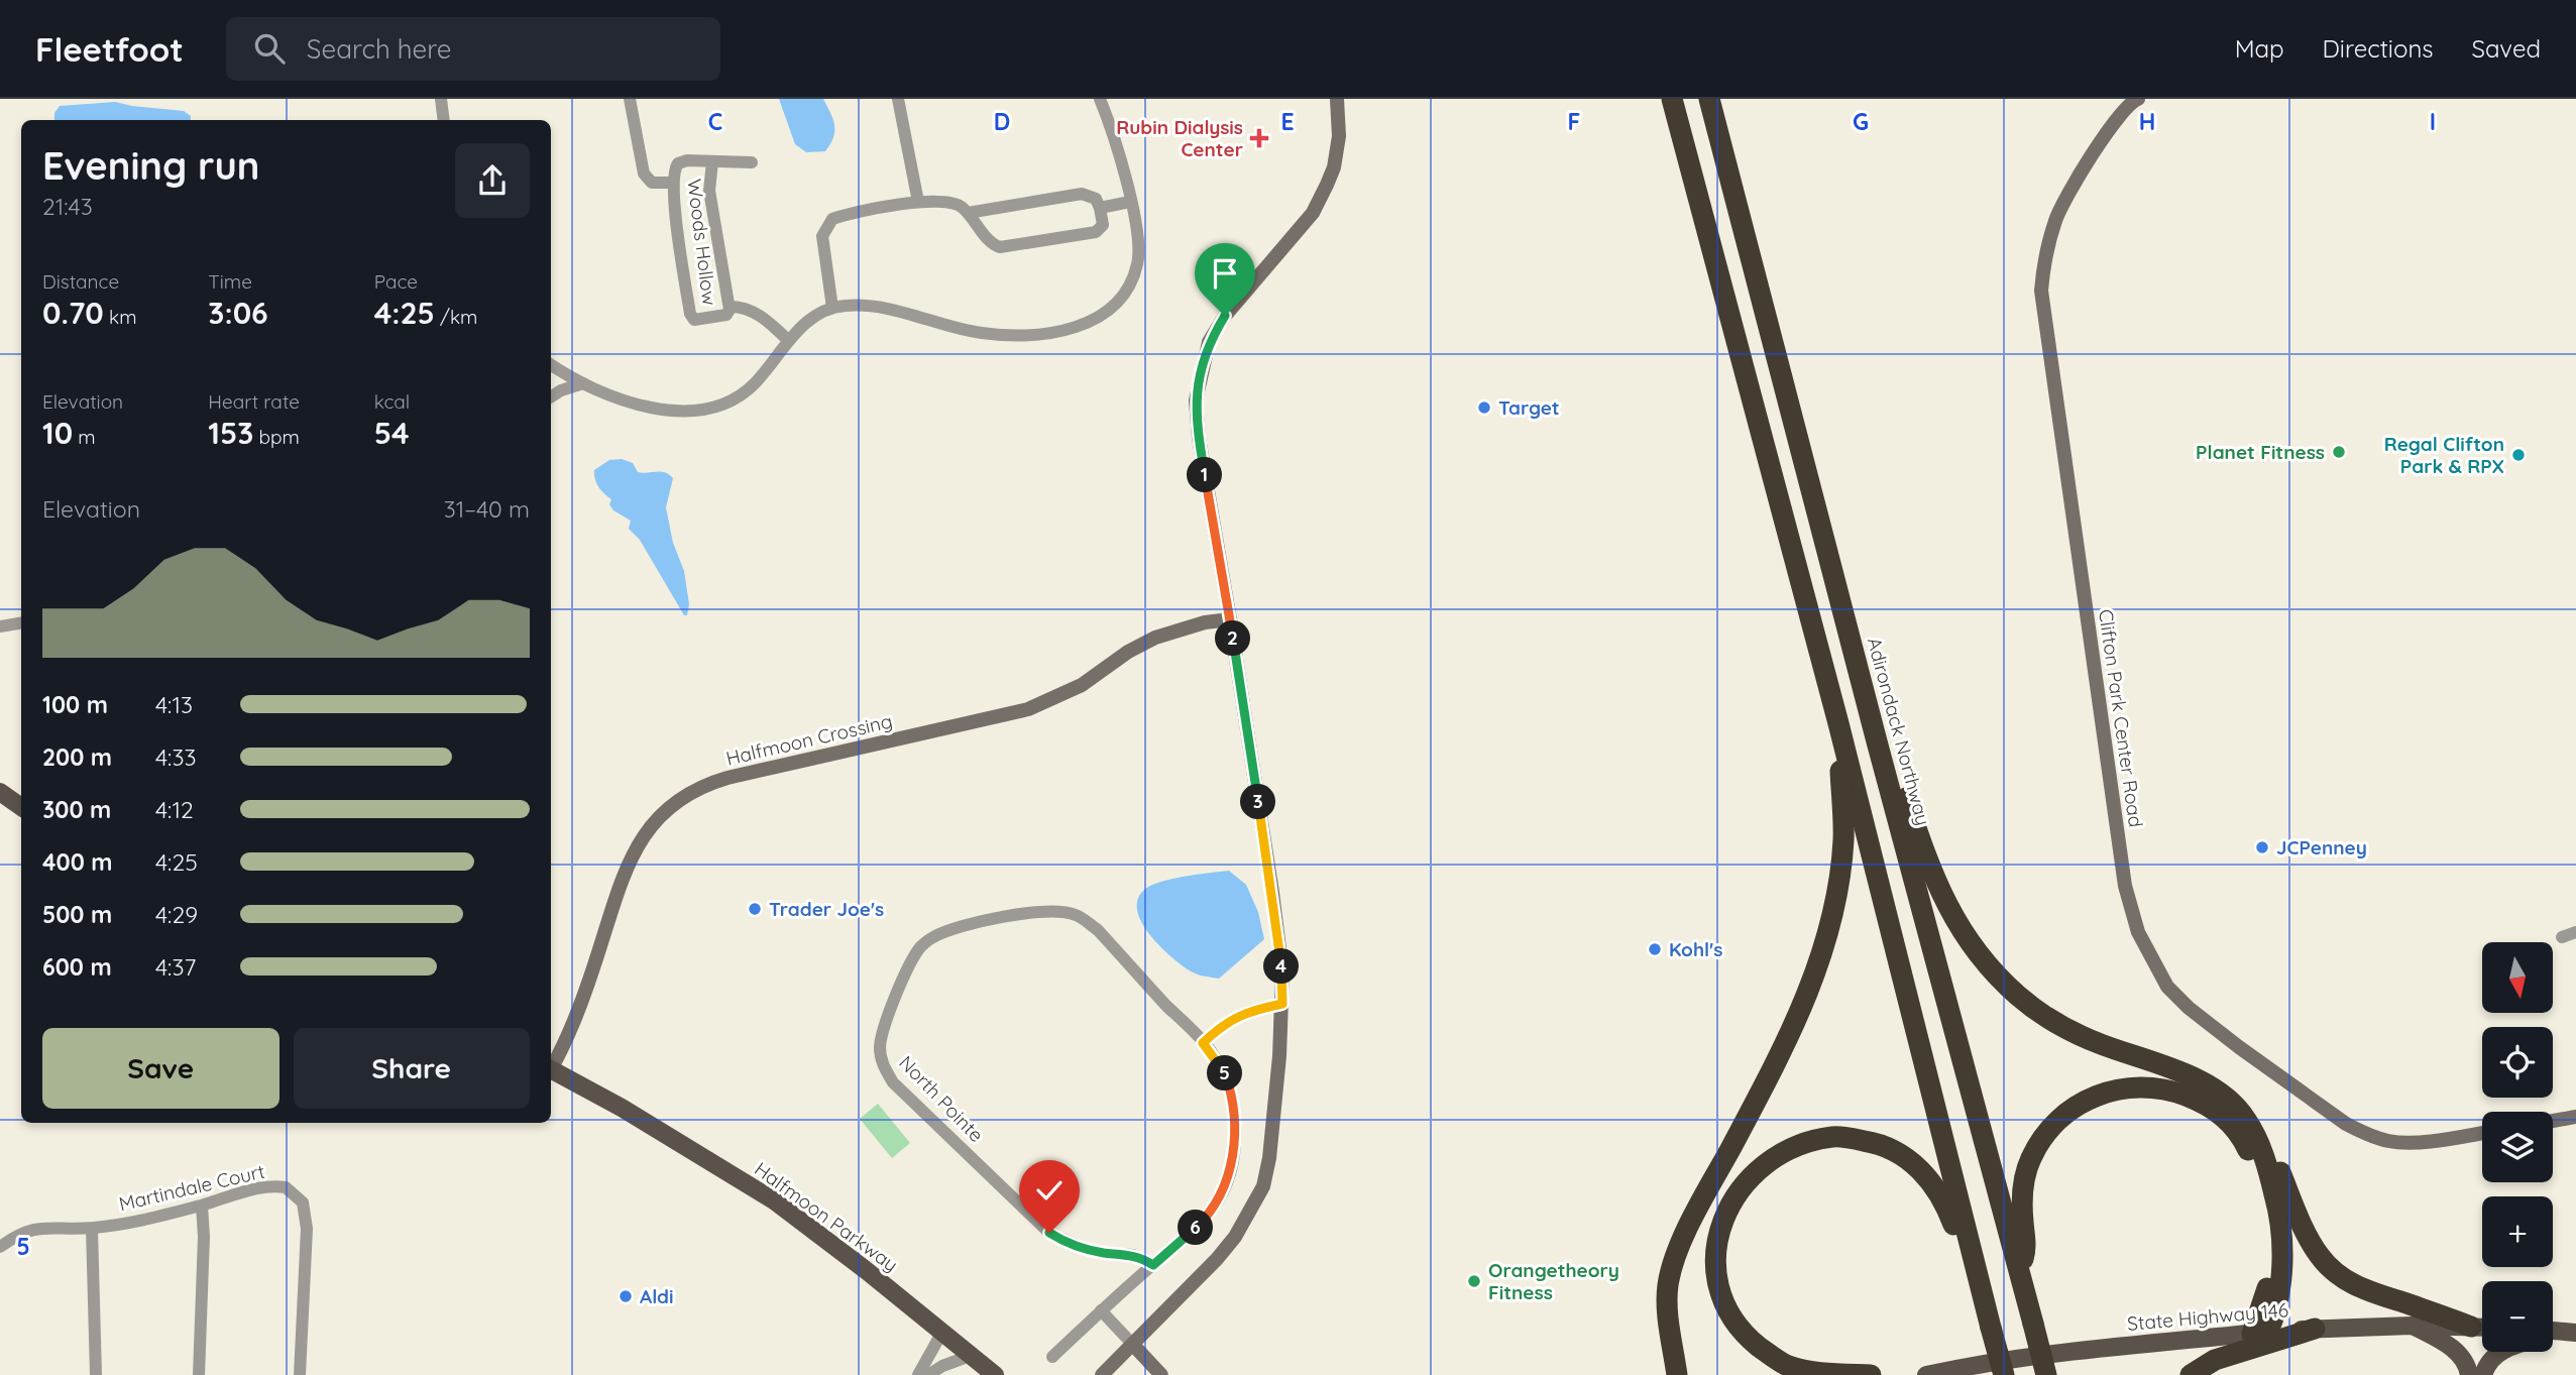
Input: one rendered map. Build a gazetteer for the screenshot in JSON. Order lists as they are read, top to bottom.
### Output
{
  "streets": {
    "highway": ["Adirondack Northway"],
    "main road": ["Halfmoon Parkway", "State Highway 146"],
    "street": [
      "Woods Hollow",
      "Clifton Park Center Road",
      "Halfmoon Crossing",
      "North Pointe",
      "Martindale Court"
    ]
  },
  "places": {
    "health": ["Rubin Dialysis Center"],
    "other": [
      "Target",
      "Planet Fitness",
      "Regal Clifton Park & RPX",
      "JCPenney",
      "Trader Joe's",
      "Kohl's",
      "Orangetheory Fitness",
      "Aldi"
    ]
  },
  "north": "bottom",
  "page": {
    "header": "Fleetfoot",
    "search": "Search here",
    "nav": ["Map", "Directions", "Saved"],
    "heading": ["Evening run", "21:43"],
    "stats": [
      ["Distance", "0.70 km"],
      ["Time", "3:06"],
      ["Pace", "4:25 /km"],
      ["Elevation", "10 m"],
      ["Heart rate", "153 bpm"],
      ["kcal", "54"]
    ],
    "pins": [
      "1",
      "2",
      "3",
      "4",
      "5",
      "6"
    ],
    "chart": ["Elevation", "31–40 m"],
    "list": [
      {
        "name": "100 m",
        "note": "4:13"
      },
      {
        "name": "200 m",
        "note": "4:33"
      },
      {
        "name": "300 m",
        "note": "4:12"
      },
      {
        "name": "400 m",
        "note": "4:25"
      },
      {
        "name": "500 m",
        "note": "4:29"
      },
      {
        "name": "600 m",
        "note": "4:37"
      }
    ],
    "map_buttons": ["+", "−"],
    "buttons": ["Save", "Share"]
  },
  "grid": {
    "columns": [
      "C",
      "D",
      "E",
      "F",
      "G",
      "H",
      "I"
    ],
    "rows": ["5"]
  }
}
